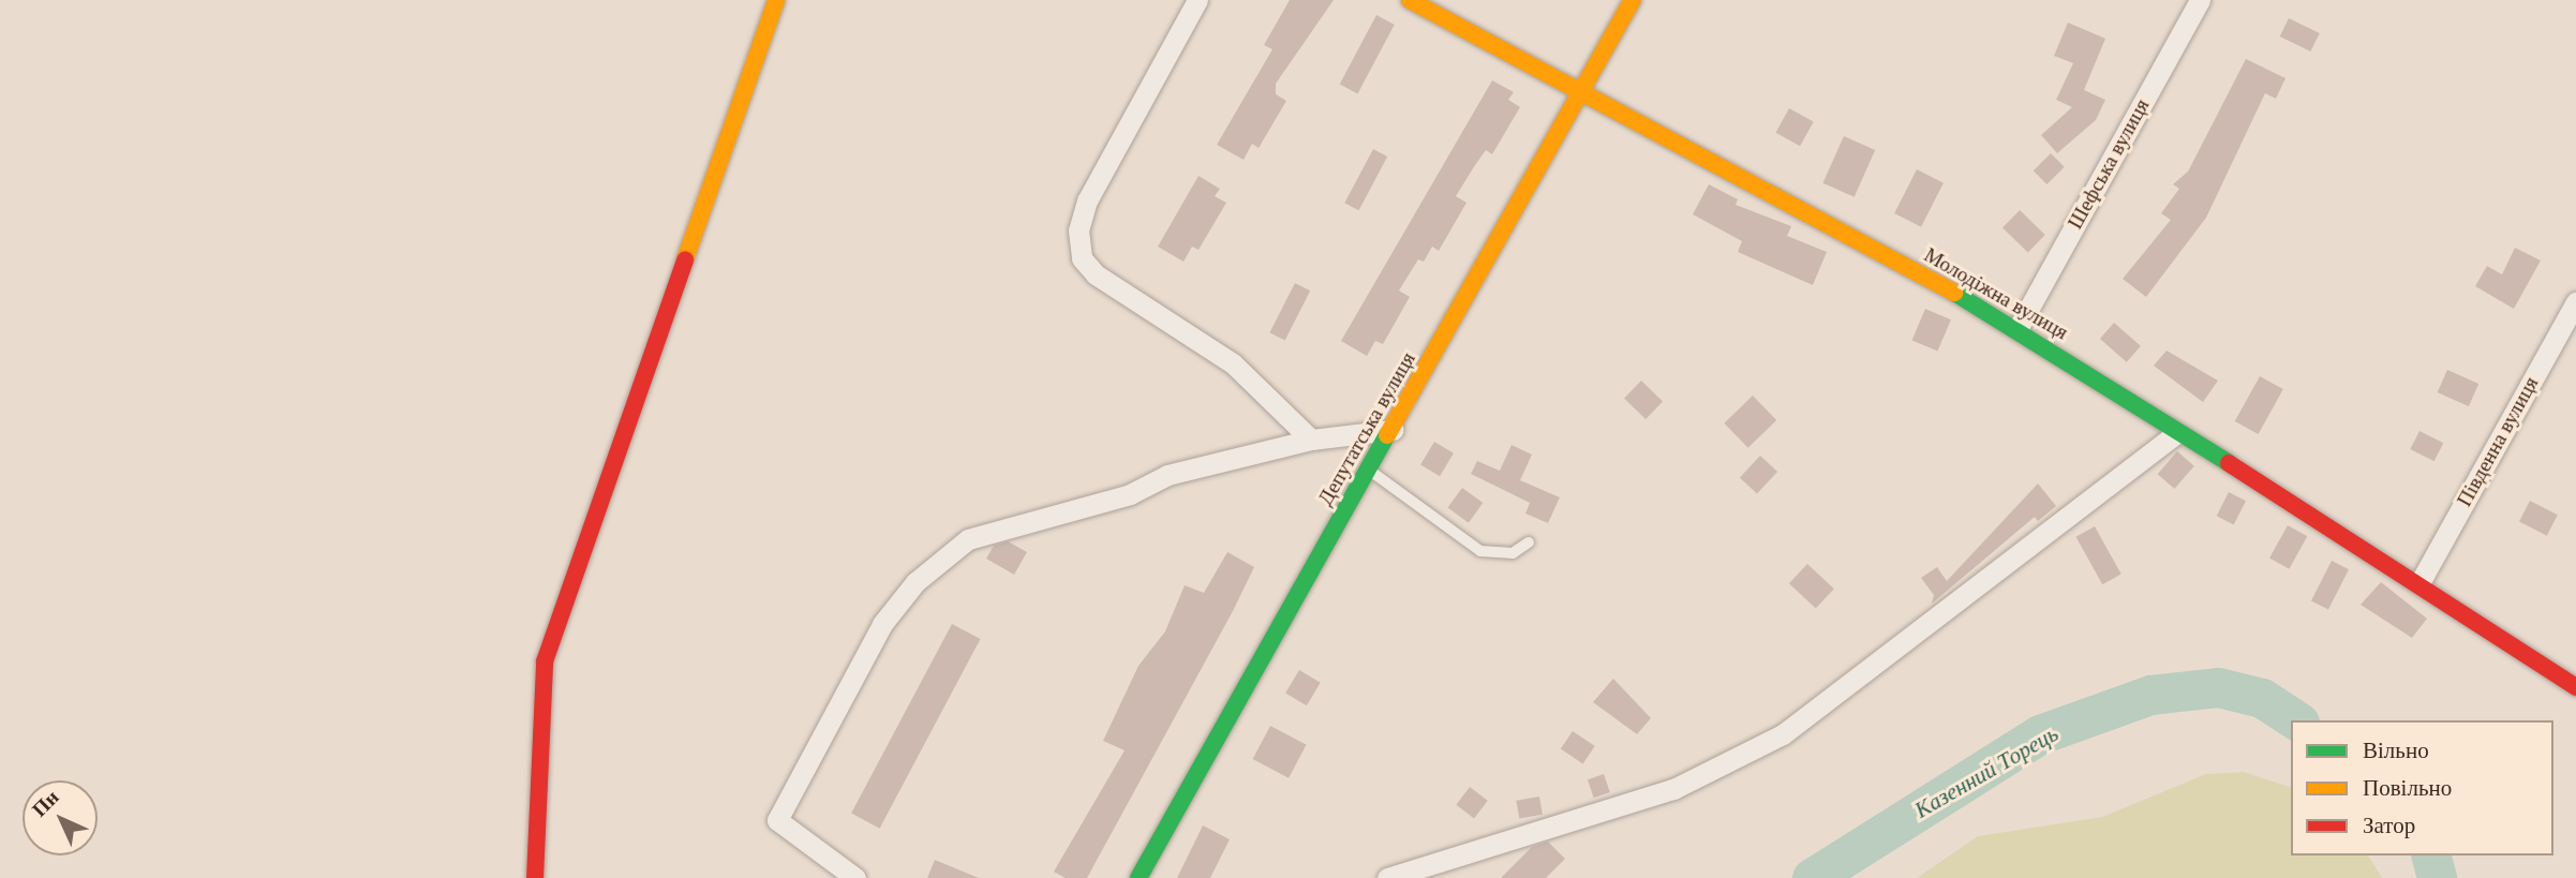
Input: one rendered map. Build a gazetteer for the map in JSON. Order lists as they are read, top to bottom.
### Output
{
  "streets": {
    "street": [
      "Шефська вулиця",
      "Молодіжна вулиця",
      "Депутатська вулиця",
      "Південна вулиця"
    ]
  },
  "crossings": [
    ["Шефська вулиця", "Молодіжна вулиця"],
    ["Молодіжна вулиця", "Депутатська вулиця"],
    ["Молодіжна вулиця", "Південна вулиця"]
  ],
  "water": ["Казенний Торець"],
  "legend": ["Вільно", "Повільно", "Затор"],
  "north": "top left"
}
